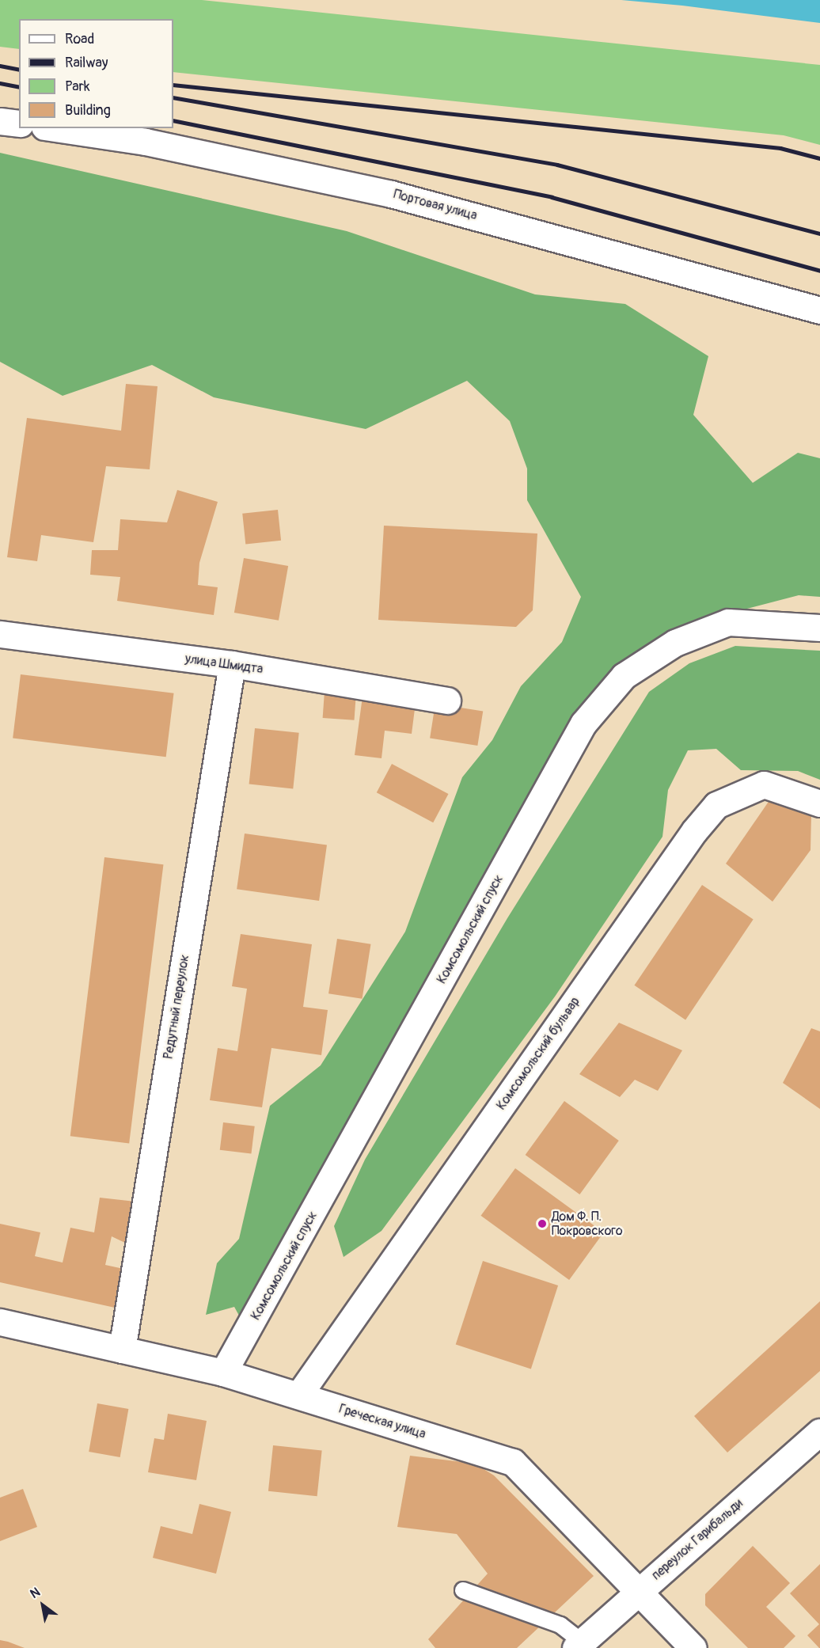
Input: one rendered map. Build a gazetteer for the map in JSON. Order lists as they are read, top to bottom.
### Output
{
  "streets": {
    "street": [
      "Портовая улица",
      "улица Шмидта",
      "Комсомольский спуск",
      "Редутный переулок",
      "Комсомольский бульвар",
      "Греческая улица",
      "переулок Гарибальди"
    ]
  },
  "crossings": [
    ["улица Шмидта", "Редутный переулок"],
    ["Комсомольский спуск", "Греческая улица"],
    ["Редутный переулок", "Греческая улица"],
    ["Комсомольский бульвар", "Греческая улица"],
    ["Греческая улица", "переулок Гарибальди"]
  ],
  "places": ["Дом Ф. П. Покровского"],
  "legend": [
    "Road",
    "Railway",
    "Park",
    "Building"
  ],
  "north": "top left"
}
